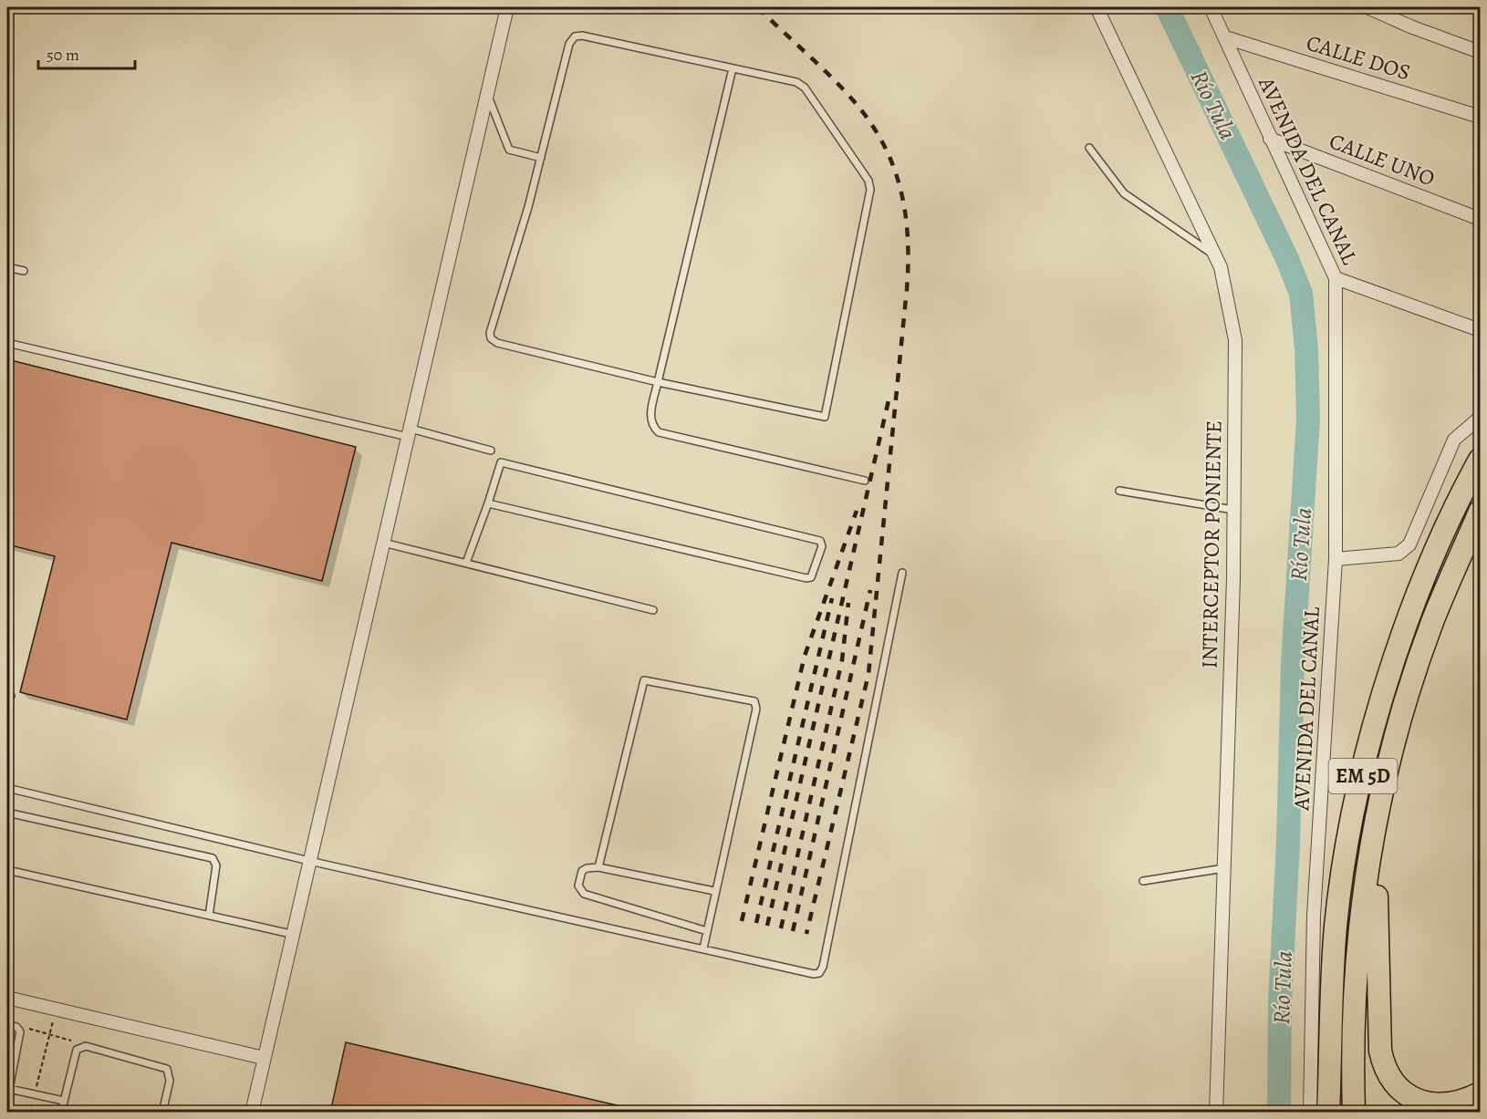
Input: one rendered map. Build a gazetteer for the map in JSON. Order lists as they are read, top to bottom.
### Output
{
  "streets": {
    "highway": ["EM 5D"],
    "street": [
      "CALLE DOS",
      "CALLE UNO",
      "AVENIDA DEL CANAL",
      "INTERCEPTOR PONIENTE"
    ]
  },
  "crossings": [
    ["CALLE DOS", "AVENIDA DEL CANAL"],
    ["CALLE UNO", "AVENIDA DEL CANAL"]
  ],
  "water": ["Río Tula"],
  "scale_bar": "50 m"
}
